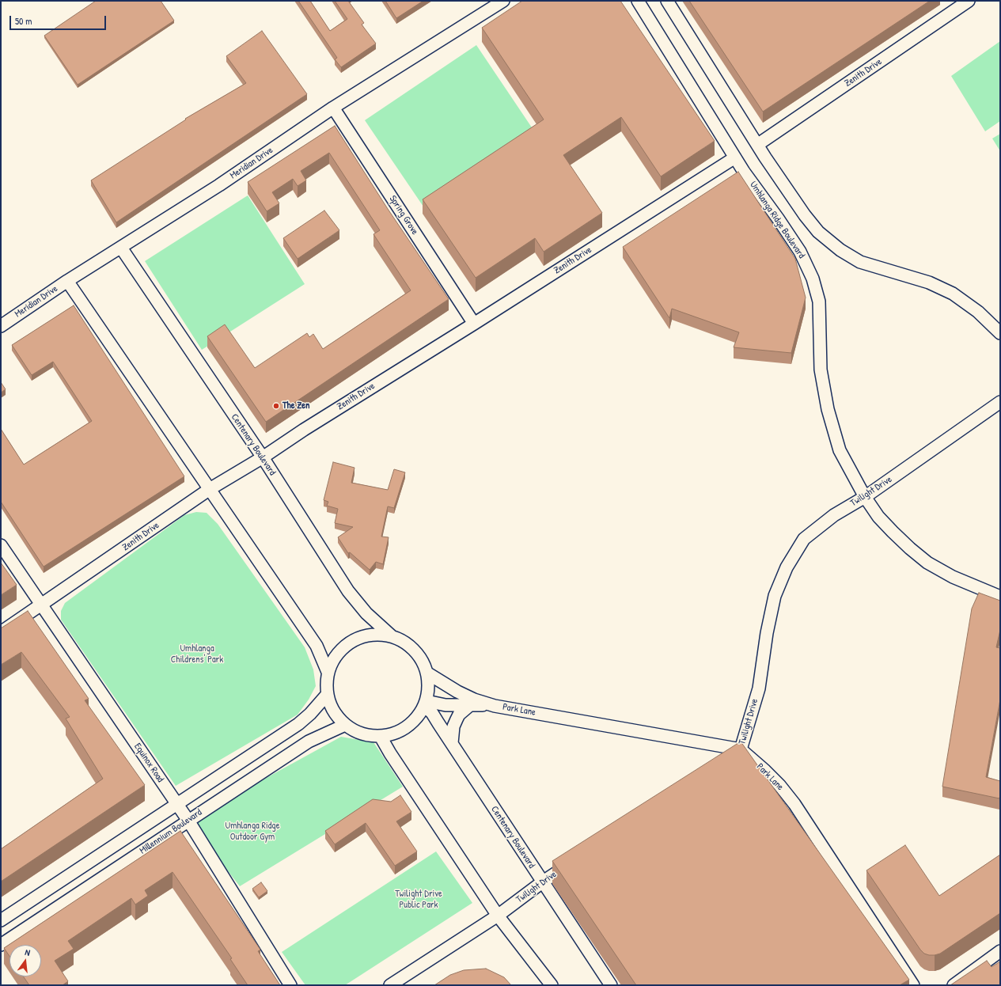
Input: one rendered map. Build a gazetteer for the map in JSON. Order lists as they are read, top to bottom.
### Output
{
  "streets": {
    "street": [
      "Zenith Drive",
      "Meridian Drive",
      "Spring Grove",
      "Umhlanga Ridge Boulevard",
      "Centenary Boulevard",
      "Twilight Drive",
      "Park Lane",
      "Equinox Road",
      "Millennium Boulevard"
    ]
  },
  "crossings": [
    ["Zenith Drive", "Spring Grove"],
    ["Zenith Drive", "Umhlanga Ridge Boulevard"],
    ["Zenith Drive", "Centenary Boulevard"],
    ["Zenith Drive", "Equinox Road"],
    ["Meridian Drive", "Spring Grove"],
    ["Meridian Drive", "Centenary Boulevard"],
    ["Umhlanga Ridge Boulevard", "Twilight Drive"],
    ["Centenary Boulevard", "Twilight Drive"],
    ["Centenary Boulevard", "Park Lane"],
    ["Centenary Boulevard", "Millennium Boulevard"],
    ["Twilight Drive", "Park Lane"],
    ["Park Lane", "Millennium Boulevard"],
    ["Equinox Road", "Millennium Boulevard"]
  ],
  "parks": ["Umhlanga Childrens' Park", "Umhlanga Ridge Outdoor Gym", "Twilight Drive Public Park"],
  "places": ["The Zen"],
  "scale_bar": "50 m",
  "north": "top"
}
